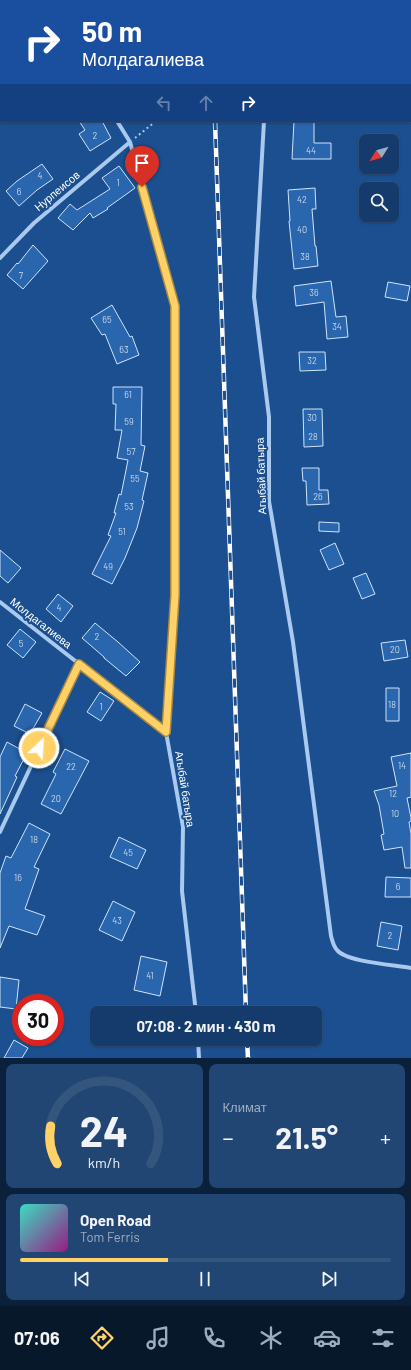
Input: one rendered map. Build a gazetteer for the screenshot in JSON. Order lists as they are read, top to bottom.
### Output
{
  "streets": {
    "street": ["Нурпеисов", "Агыбай батыра", "Молдагалиева"]
  },
  "crossings": [
    ["Нурпеисов", "Агыбай батыра"],
    ["Агыбай батыра", "Молдагалиева"]
  ],
  "house_numbers": [
    "2",
    "44",
    "4",
    "1",
    "6",
    "42",
    "40",
    "38",
    "7",
    "36",
    "65",
    "34",
    "63",
    "32",
    "61",
    "30",
    "59",
    "28",
    "57",
    "55",
    "26",
    "53",
    "51",
    "49",
    "4",
    "2",
    "5",
    "20",
    "18",
    "1",
    "14",
    "22",
    "12",
    "20",
    "10",
    "18",
    "45",
    "16",
    "6",
    "43",
    "2",
    "41"
  ],
  "north": "bottom left",
  "page": {
    "turn": ["50 m", "Молдагалиева"],
    "limit": "30",
    "trip": "07:08 · 2 мин · 430 m",
    "tile": "Климат",
    "heat": ["−", "21.5°", "+"],
    "song": ["Open Road", "Tom Ferris"],
    "tabs": "07:06",
    "gauge": ["24", "km/h"]
  }
}
